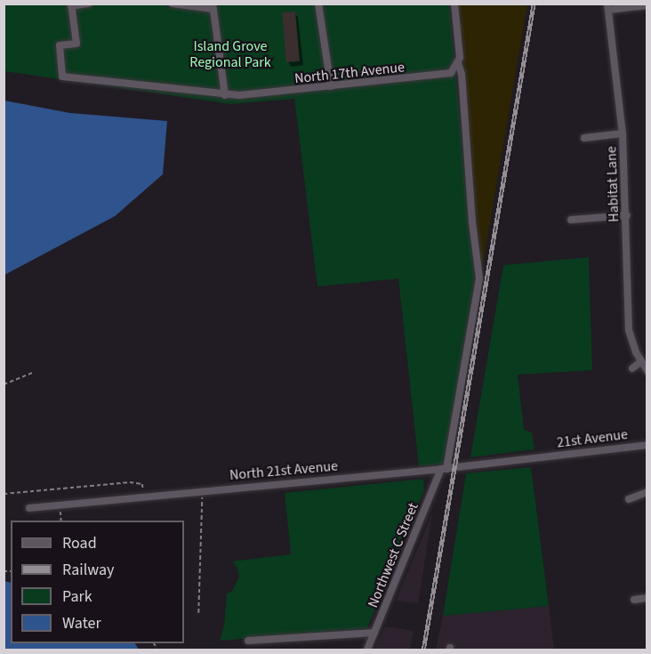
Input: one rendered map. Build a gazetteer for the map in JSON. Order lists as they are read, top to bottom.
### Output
{
  "streets": {
    "street": [
      "North 17th Avenue",
      "Habitat Lane",
      "21st Avenue",
      "North 21st Avenue",
      "Northwest C Street"
    ]
  },
  "crossings": [
    ["North 17th Avenue", "Northwest C Street"],
    ["21st Avenue", "North 21st Avenue"],
    ["North 21st Avenue", "Northwest C Street"]
  ],
  "parks": ["Island Grove Regional Park"],
  "legend": [
    "Road",
    "Railway",
    "Park",
    "Water"
  ]
}
